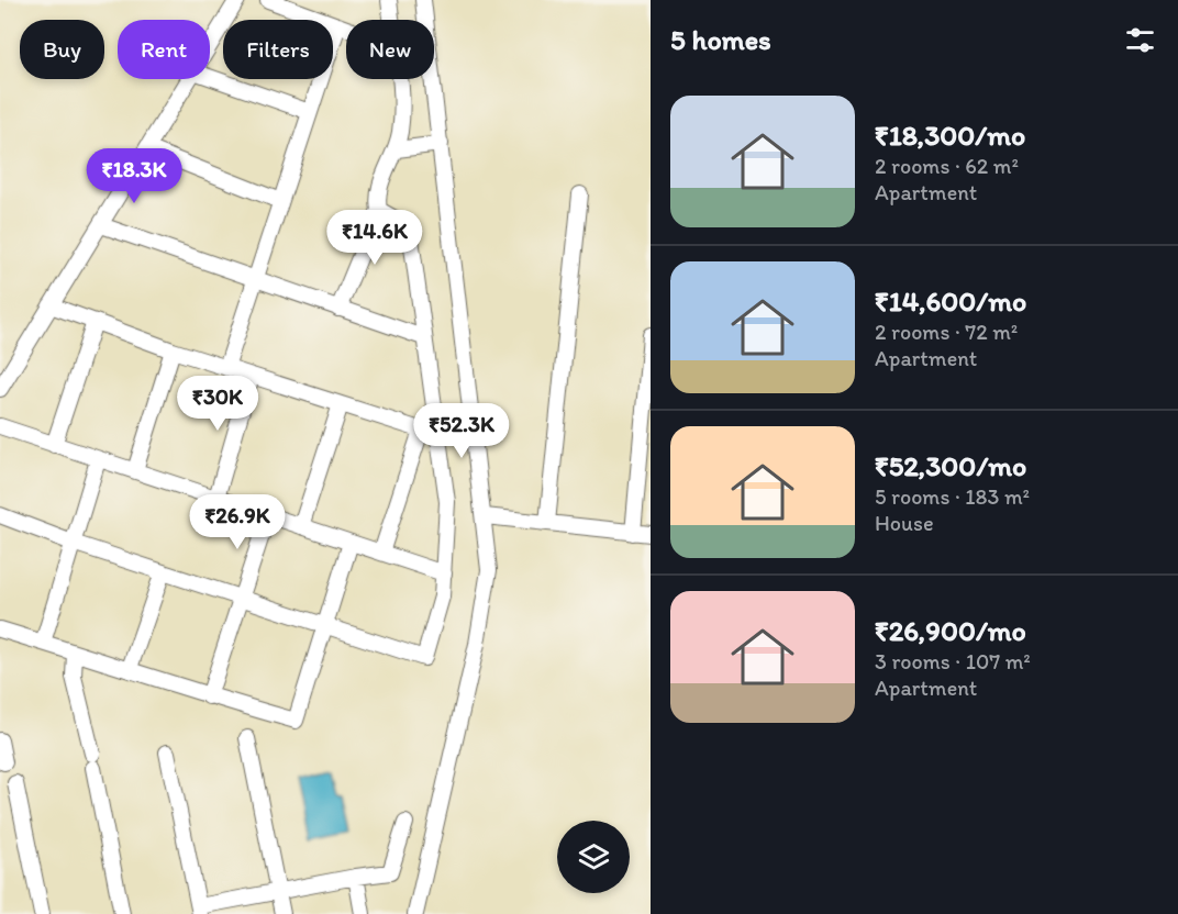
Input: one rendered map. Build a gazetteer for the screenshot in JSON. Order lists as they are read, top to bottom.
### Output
{
  "page": {
    "heading": "5 homes",
    "chip": [
      "Buy",
      "Rent",
      "Filters",
      "New"
    ],
    "list": [
      {
        "name": "₹18,300/mo",
        "note": "2 rooms · 62 m² · Apartment"
      },
      {
        "name": "₹14,600/mo",
        "note": "2 rooms · 72 m² · Apartment"
      },
      {
        "name": "₹52,300/mo",
        "note": "5 rooms · 183 m² · House"
      },
      {
        "name": "₹26,900/mo",
        "note": "3 rooms · 107 m² · Apartment"
      }
    ],
    "price": [
      "₹18.3K",
      "₹14.6K",
      "₹30K",
      "₹52.3K",
      "₹26.9K"
    ]
  }
}
